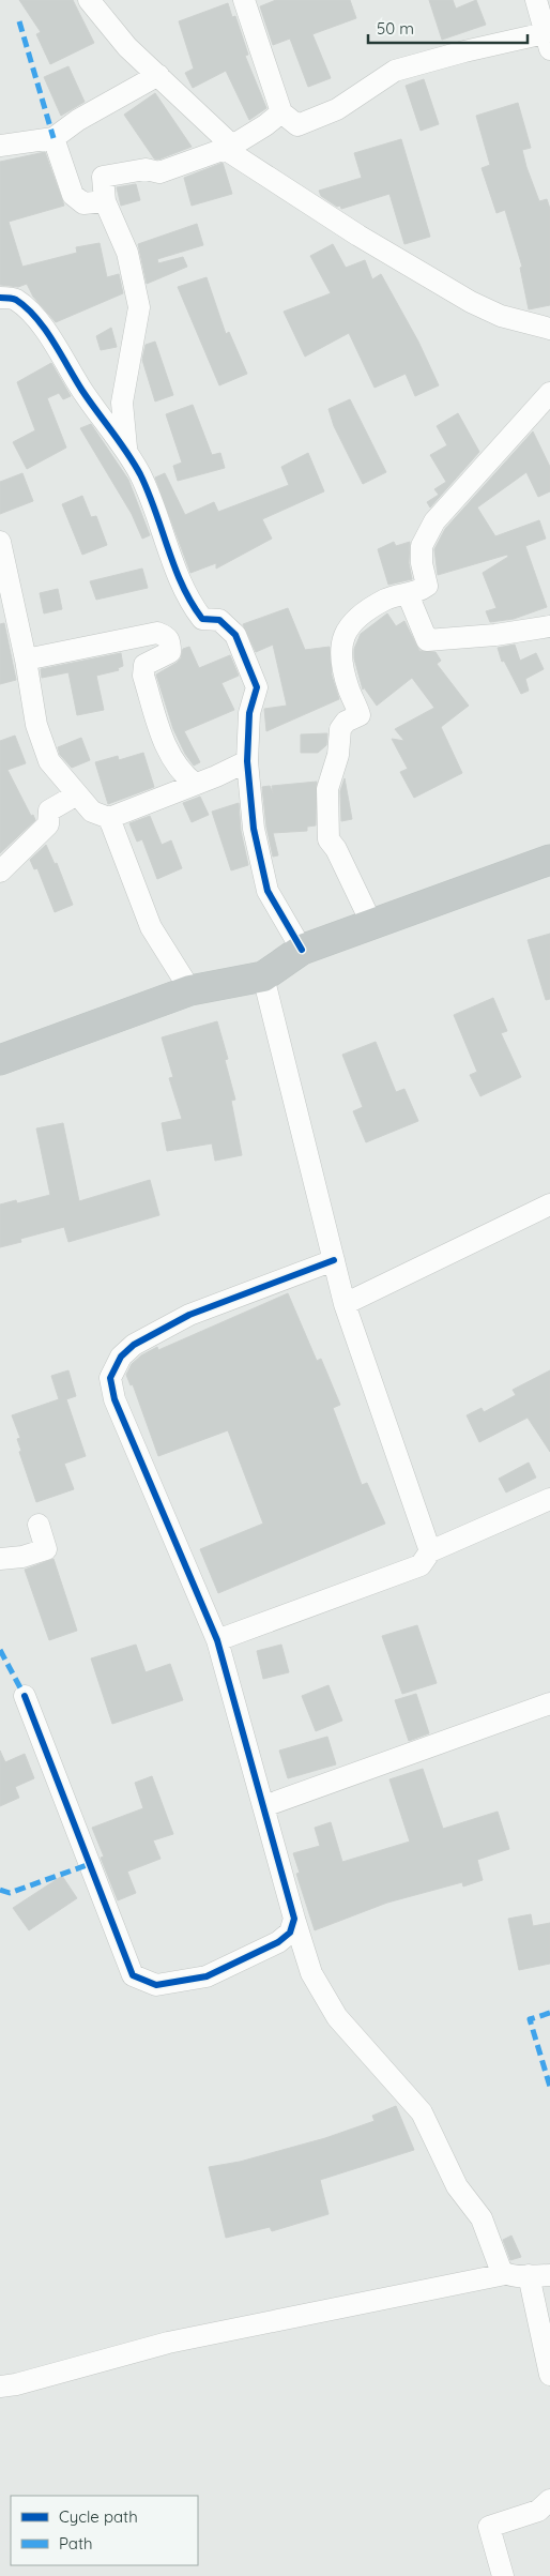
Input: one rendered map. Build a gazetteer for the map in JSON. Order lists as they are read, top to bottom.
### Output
{
  "legend": ["Cycle path", "Path"],
  "scale_bar": "50 m"
}
